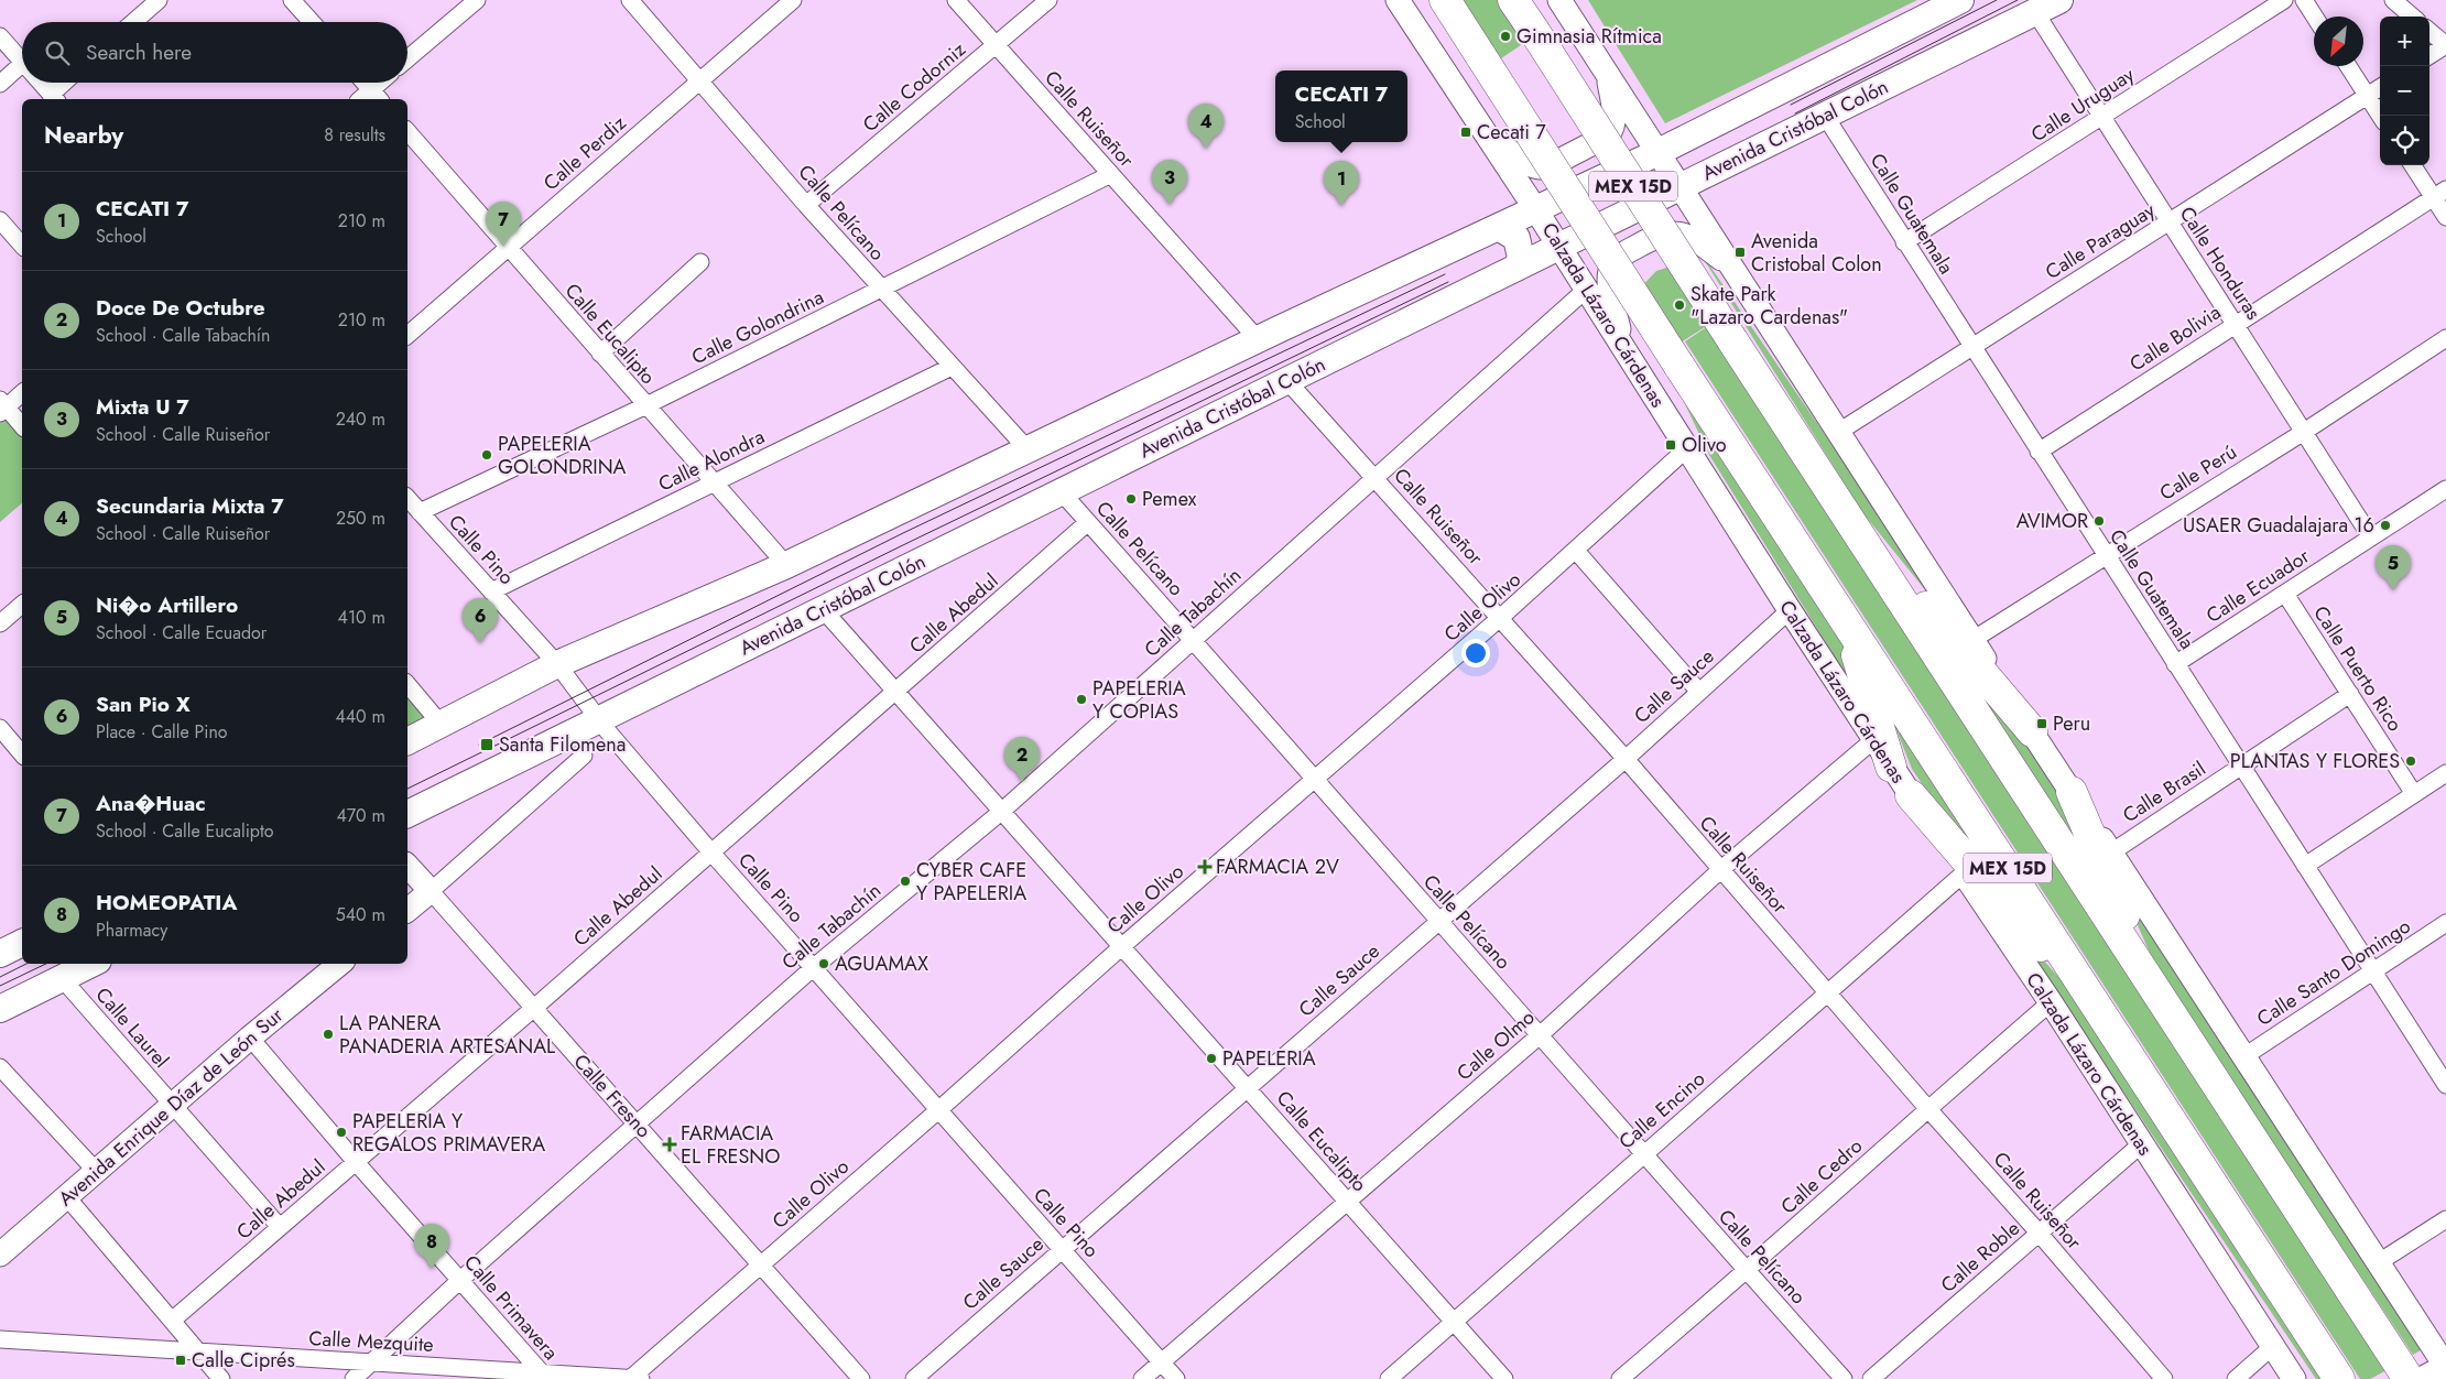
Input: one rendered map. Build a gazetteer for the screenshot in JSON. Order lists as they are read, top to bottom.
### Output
{
  "streets": {
    "highway": ["MEX 15D", "Calzada Lázaro Cárdenas"],
    "main road": ["Avenida Cristóbal Colón", "Calle Fresno", "Avenida Enrique Díaz de León Sur"],
    "street": [
      "Calle Codorniz",
      "Calle Uruguay",
      "Calle Ruiseñor",
      "Calle Perdiz",
      "Calle Pelícano",
      "Calle Guatemala",
      "Calle Paraguay",
      "Calle Honduras",
      "Calle Golondrina",
      "Calle Eucalipto",
      "Calle Bolivia",
      "Calle Alondra",
      "Calle Perú",
      "Calle Pino",
      "Calle Ecuador",
      "Calle Olivo",
      "Calle Tabachín",
      "Calle Abedul",
      "Calle Puerto Rico",
      "Calle Sauce",
      "Calle Brasil",
      "Calle Santo Domingo",
      "Calle Laurel",
      "Calle Olmo",
      "Calle Encino",
      "Calle Cedro",
      "Calle Roble",
      "Calle Primavera",
      "Calle Mezquite"
    ]
  },
  "crossings": [
    ["Calle Codorniz", "Calle Ruiseñor"],
    ["Calle Codorniz", "Calle Pelícano"],
    ["Calle Uruguay", "Calle Guatemala"],
    ["Calle Uruguay", "Calle Honduras"],
    ["Calle Ruiseñor", "Avenida Cristóbal Colón"],
    ["Calle Ruiseñor", "Calle Golondrina"],
    ["Calle Ruiseñor", "Calle Olivo"],
    ["Calle Ruiseñor", "Calle Tabachín"],
    ["Calle Ruiseñor", "Calle Sauce"],
    ["Calle Ruiseñor", "Calle Olmo"],
    ["Calle Ruiseñor", "Calle Encino"],
    ["Calle Ruiseñor", "Calle Cedro"],
    ["Calle Ruiseñor", "Calle Roble"],
    ["Avenida Cristóbal Colón", "Calle Pelícano"],
    ["Avenida Cristóbal Colón", "Calle Guatemala"],
    ["Avenida Cristóbal Colón", "Calle Honduras"],
    ["Avenida Cristóbal Colón", "Calzada Lázaro Cárdenas"],
    ["Avenida Cristóbal Colón", "Calle Eucalipto"],
    ["Avenida Cristóbal Colón", "Calle Pino"],
    ["Calle Perdiz", "Calle Pelícano"],
    ["Calle Perdiz", "Calle Eucalipto"],
    ["Calle Pelícano", "Calle Golondrina"],
    ["Calle Pelícano", "Calle Alondra"],
    ["Calle Pelícano", "Calle Olivo"],
    ["Calle Pelícano", "Calle Tabachín"],
    ["Calle Pelícano", "Calle Abedul"],
    ["Calle Pelícano", "Calle Sauce"],
    ["Calle Pelícano", "Calle Olmo"],
    ["Calle Pelícano", "Calle Encino"],
    ["Calle Pelícano", "Calle Cedro"],
    ["Calle Guatemala", "Calle Paraguay"],
    ["Calle Guatemala", "Calle Bolivia"],
    ["Calle Guatemala", "Calle Perú"],
    ["Calle Guatemala", "Calle Ecuador"],
    ["Calle Guatemala", "Calle Brasil"],
    ["Calle Guatemala", "Calle Santo Domingo"],
    ["Calle Paraguay", "Calle Honduras"],
    ["Calle Honduras", "Calle Bolivia"],
    ["Calle Honduras", "Calle Perú"],
    ["Calle Honduras", "Calle Ecuador"],
    ["Calzada Lázaro Cárdenas", "Calle Olivo"],
    ["Calzada Lázaro Cárdenas", "Calle Tabachín"],
    ["Calzada Lázaro Cárdenas", "Calle Sauce"],
    ["Calzada Lázaro Cárdenas", "Calle Olmo"],
    ["Calzada Lázaro Cárdenas", "Calle Encino"],
    ["Calzada Lázaro Cárdenas", "Calle Cedro"],
    ["Calzada Lázaro Cárdenas", "Calle Roble"],
    ["Calle Golondrina", "Calle Eucalipto"],
    ["Calle Golondrina", "Calle Pino"],
    ["Calle Eucalipto", "Calle Alondra"],
    ["Calle Eucalipto", "Calle Olivo"],
    ["Calle Eucalipto", "Calle Tabachín"],
    ["Calle Eucalipto", "Calle Abedul"],
    ["Calle Eucalipto", "Calle Sauce"],
    ["Calle Eucalipto", "Calle Olmo"],
    ["Calle Eucalipto", "Calle Encino"],
    ["Calle Alondra", "Calle Pino"],
    ["Calle Pino", "Calle Olivo"],
    ["Calle Pino", "Calle Tabachín"],
    ["Calle Pino", "Calle Abedul"],
    ["Calle Pino", "Calle Sauce"],
    ["Calle Pino", "Calle Olmo"],
    ["Calle Ecuador", "Calle Puerto Rico"],
    ["Calle Olivo", "Calle Fresno"],
    ["Calle Olivo", "Calle Mezquite"],
    ["Calle Tabachín", "Calle Fresno"],
    ["Calle Tabachín", "Calle Primavera"],
    ["Calle Tabachín", "Calle Mezquite"],
    ["Calle Abedul", "Calle Laurel"],
    ["Calle Abedul", "Calle Fresno"],
    ["Calle Abedul", "Calle Primavera"],
    ["Calle Puerto Rico", "Calle Brasil"],
    ["Calle Laurel", "Avenida Enrique Díaz de León Sur"],
    ["Avenida Enrique Díaz de León Sur", "Calle Primavera"],
    ["Calle Primavera", "Calle Mezquite"]
  ],
  "places": {
    "other": [
      "Gimnasia Rítmica",
      "Skate Park \"Lazaro Cardenas\"",
      "PAPELERIA GOLONDRINA",
      "Pemex",
      "AVIMOR",
      "USAER Guadalajara 16",
      "PAPELERIA Y COPIAS",
      "PLANTAS Y FLORES",
      "CYBER CAFE Y PAPELERIA",
      "AGUAMAX",
      "LA PANERA PANADERIA ARTESANAL",
      "PAPELERIA",
      "PAPELERIA Y REGALOS PRIMAVERA"
    ],
    "transit": [
      "Cecati 7",
      "Avenida Cristobal Colon",
      "Olivo",
      "Peru",
      "Santa Filomena",
      "Calle Ciprés"
    ],
    "health": ["FARMACIA 2V", "FARMACIA EL FRESNO"]
  },
  "north": "bottom left",
  "page": {
    "map_buttons": ["+", "−"],
    "search": "Search here",
    "popup": ["CECATI 7", "School"],
    "heading": ["Nearby", "8 results"],
    "pins": [
      "4",
      "3",
      "1",
      "7",
      "5",
      "6",
      "2",
      "8"
    ],
    "list": [
      {
        "mark": "1",
        "name": "CECATI 7",
        "note": "School",
        "value": "210 m"
      },
      {
        "mark": "2",
        "name": "Doce De Octubre",
        "note": "School · Calle Tabachín",
        "value": "210 m"
      },
      {
        "mark": "3",
        "name": "Mixta U 7",
        "note": "School · Calle Ruiseñor",
        "value": "240 m"
      },
      {
        "mark": "4",
        "name": "Secundaria Mixta 7",
        "note": "School · Calle Ruiseñor",
        "value": "250 m"
      },
      {
        "mark": "5",
        "name": "Ni�o Artillero",
        "note": "School · Calle Ecuador",
        "value": "410 m"
      },
      {
        "mark": "6",
        "name": "San Pio X",
        "note": "Place · Calle Pino",
        "value": "440 m"
      },
      {
        "mark": "7",
        "name": "Ana�Huac",
        "note": "School · Calle Eucalipto",
        "value": "470 m"
      },
      {
        "mark": "8",
        "name": "HOMEOPATIA",
        "note": "Pharmacy",
        "value": "540 m"
      }
    ]
  }
}
